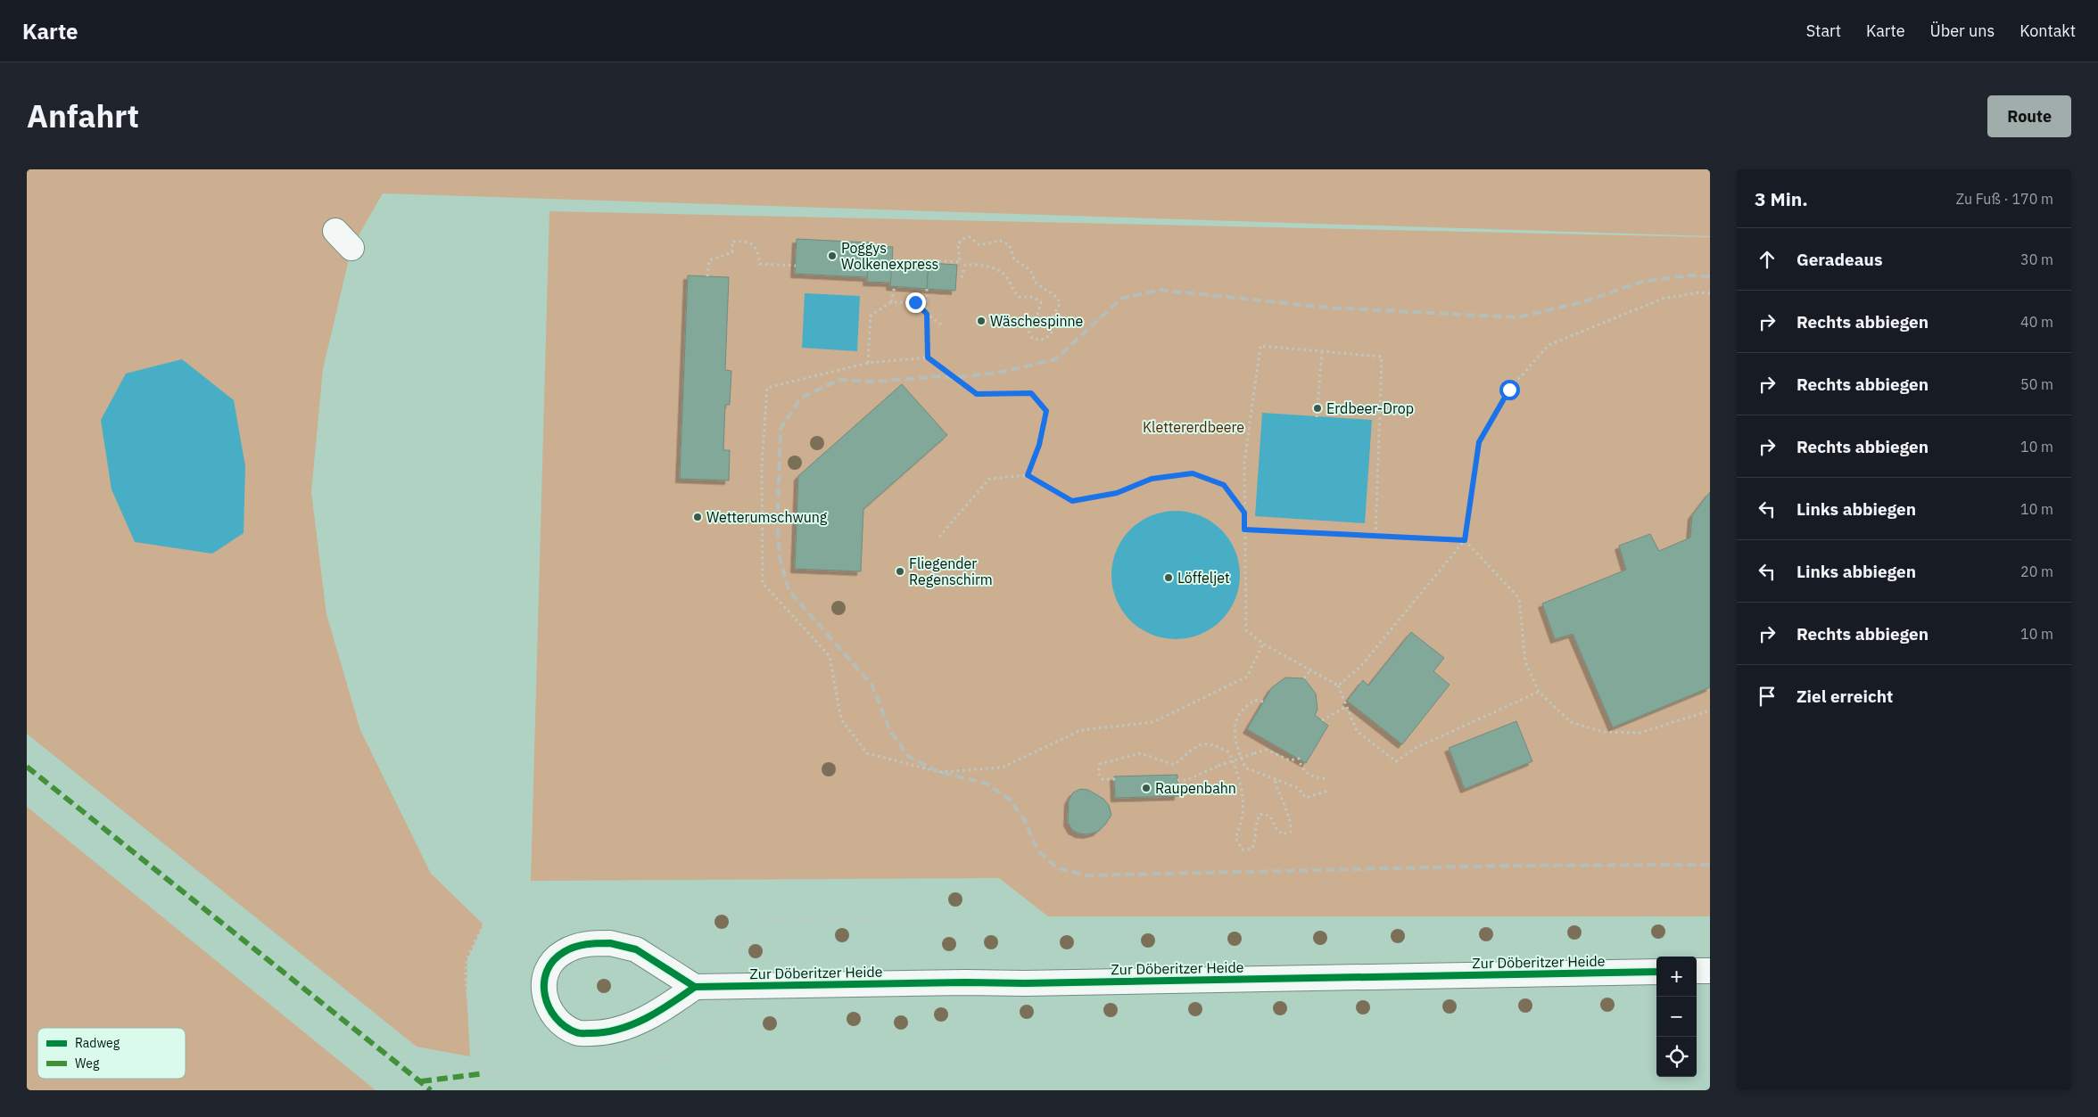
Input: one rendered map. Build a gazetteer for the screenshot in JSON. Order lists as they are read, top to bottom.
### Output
{
  "streets": {
    "street": ["Zur Döberitzer Heide"]
  },
  "parks": ["Klettererdbeere"],
  "places": [
    "Poggys Wolkenexpress",
    "Wäschespinne",
    "Erdbeer-Drop",
    "Wetterumschwung",
    "Fliegender Regenschirm",
    "Löffeljet",
    "Raupenbahn"
  ],
  "legend": ["Radweg", "Weg"],
  "page": {
    "header": "Karte",
    "nav": [
      "Start",
      "Karte",
      "Über uns",
      "Kontakt"
    ],
    "title": "Anfahrt",
    "buttons": "Route",
    "heading": ["3 Min.", "Zu Fuß · 170 m"],
    "list": [
      ["Geradeaus", "30 m"],
      ["Rechts abbiegen", "40 m"],
      ["Rechts abbiegen", "50 m"],
      ["Rechts abbiegen", "10 m"],
      ["Links abbiegen", "10 m"],
      ["Links abbiegen", "20 m"],
      ["Rechts abbiegen", "10 m"],
      "Ziel erreicht"
    ],
    "map_buttons": ["+", "−"]
  }
}
